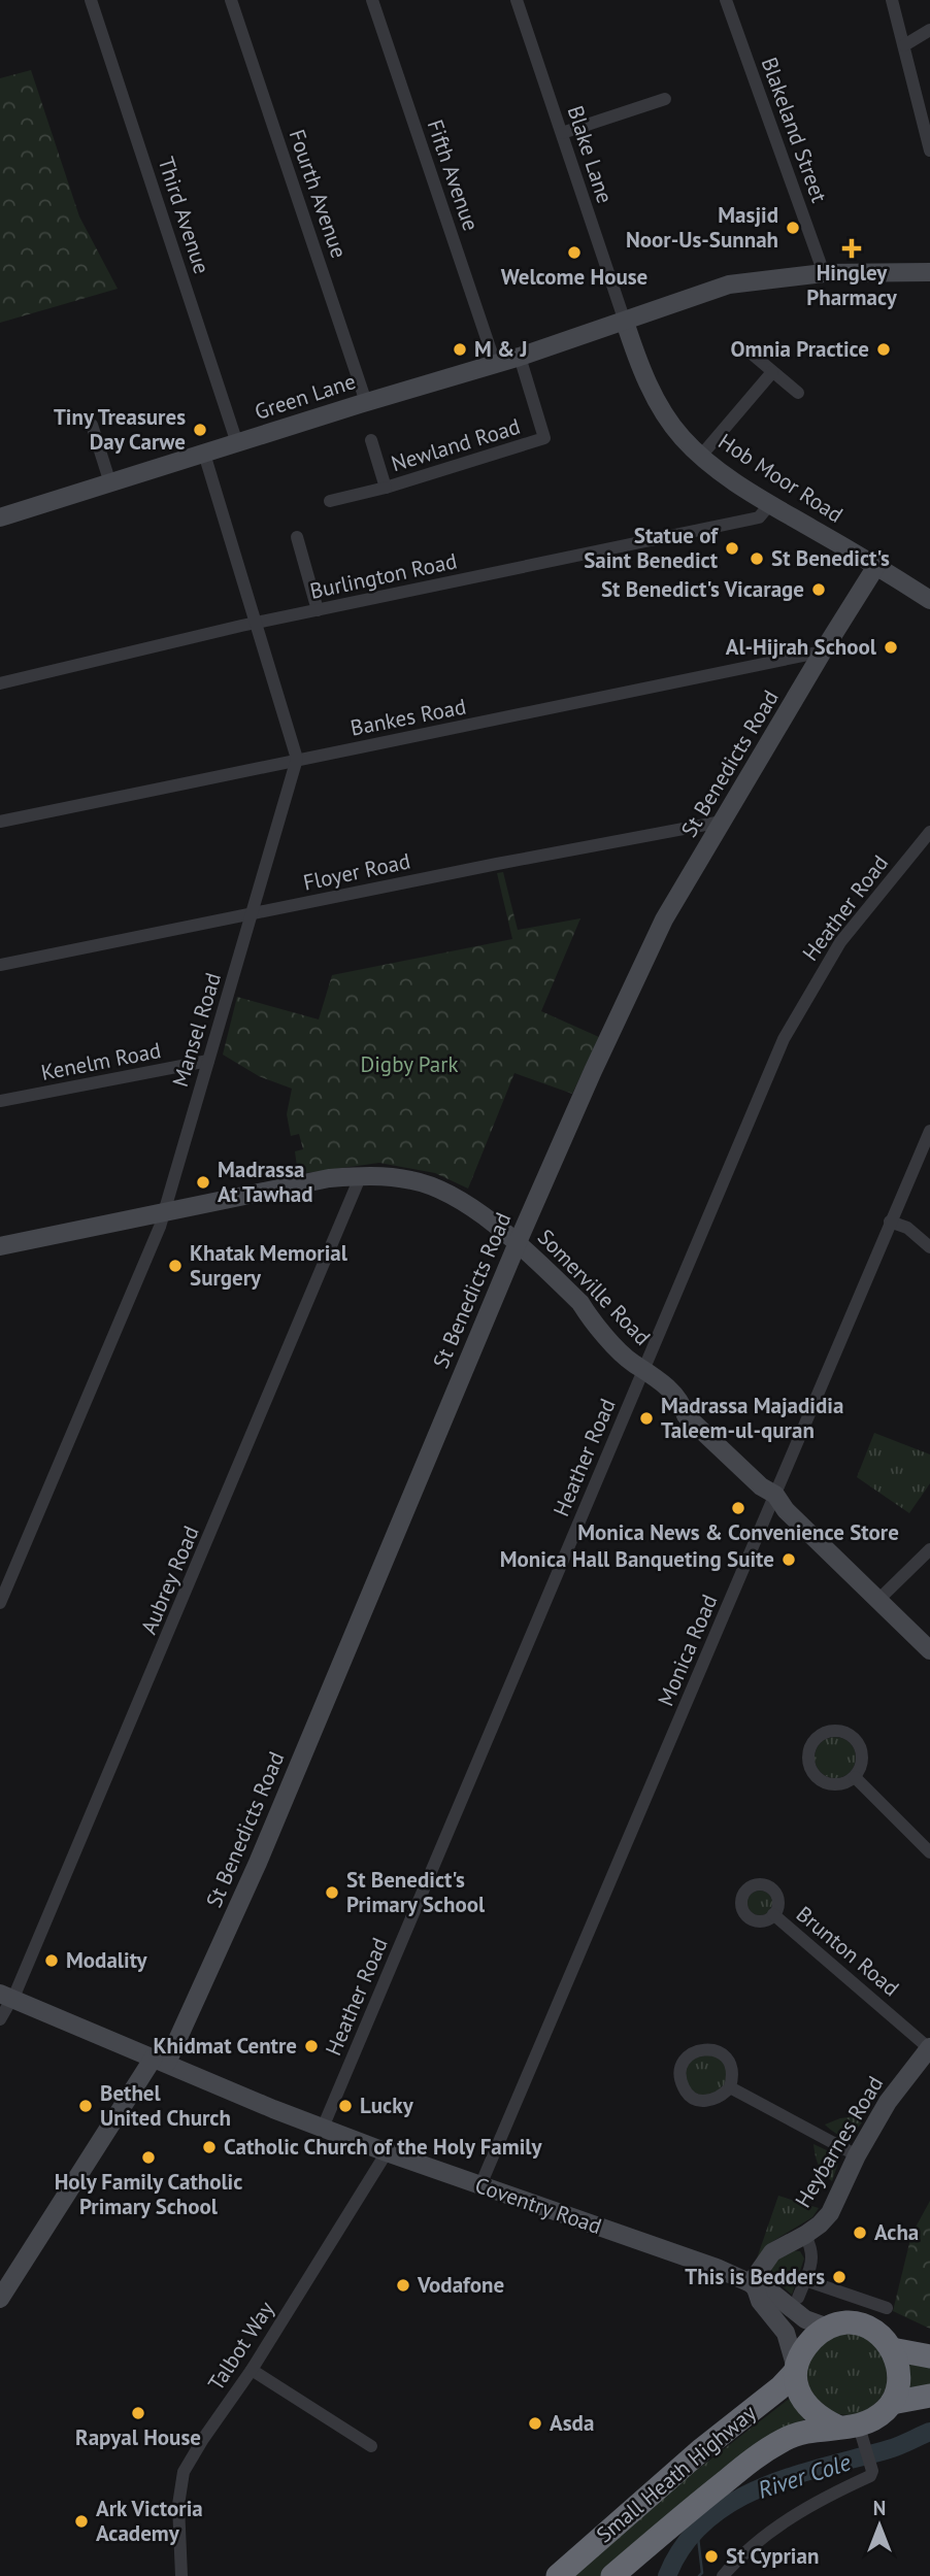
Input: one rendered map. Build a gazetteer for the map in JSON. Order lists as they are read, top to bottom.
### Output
{
  "streets": {
    "highway": ["Small Heath Highway"],
    "street": [
      "Blakeland Street",
      "Blake Lane",
      "Fifth Avenue",
      "Fourth Avenue",
      "Third Avenue",
      "Green Lane",
      "Newland Road",
      "Hob Moor Road",
      "Burlington Road",
      "Bankes Road",
      "St Benedicts Road",
      "Floyer Road",
      "Heather Road",
      "Mansel Road",
      "Kenelm Road",
      "Somerville Road",
      "Aubrey Road",
      "Monica Road",
      "Brunton Road",
      "Heybarnes Road",
      "Coventry Road",
      "Talbot Way"
    ]
  },
  "crossings": [
    ["Blakeland Street", "Green Lane"],
    ["Blake Lane", "Green Lane"],
    ["Blake Lane", "Hob Moor Road"],
    ["Fifth Avenue", "Green Lane"],
    ["Fourth Avenue", "Green Lane"],
    ["Third Avenue", "Green Lane"],
    ["Green Lane", "Newland Road"],
    ["Green Lane", "Hob Moor Road"],
    ["Hob Moor Road", "Burlington Road"],
    ["Hob Moor Road", "St Benedicts Road"],
    ["Bankes Road", "St Benedicts Road"],
    ["Bankes Road", "Mansel Road"],
    ["St Benedicts Road", "Floyer Road"],
    ["St Benedicts Road", "Somerville Road"],
    ["St Benedicts Road", "Coventry Road"],
    ["Floyer Road", "Mansel Road"],
    ["Heather Road", "Somerville Road"],
    ["Heather Road", "Coventry Road"],
    ["Mansel Road", "Kenelm Road"],
    ["Mansel Road", "Somerville Road"],
    ["Somerville Road", "Aubrey Road"],
    ["Somerville Road", "Monica Road"],
    ["Aubrey Road", "Coventry Road"],
    ["Monica Road", "Coventry Road"],
    ["Brunton Road", "Heybarnes Road"],
    ["Heybarnes Road", "Coventry Road"],
    ["Coventry Road", "Talbot Way"],
    ["Coventry Road", "Small Heath Highway"]
  ],
  "water": ["River Cole"],
  "parks": ["Digby Park"],
  "places": {
    "other": [
      "Masjid Noor-Us-Sunnah",
      "Welcome House",
      "M & J",
      "Omnia Practice",
      "Tiny Treasures Day Carwe",
      "Statue of Saint Benedict",
      "St Benedict's",
      "St Benedict's Vicarage",
      "Al-Hijrah School",
      "Madrassa At Tawhad",
      "Khatak Memorial Surgery",
      "Madrassa Majadidia Taleem-ul-quran",
      "Monica News & Convenience Store",
      "Monica Hall Banqueting Suite",
      "St Benedict's Primary School",
      "Modality",
      "Khidmat Centre",
      "Bethel United Church",
      "Lucky",
      "Catholic Church of the Holy Family",
      "Holy Family Catholic Primary School",
      "Acha",
      "This is Bedders",
      "Vodafone",
      "Rapyal House",
      "Asda",
      "Ark Victoria Academy",
      "St Cyprian"
    ],
    "health": ["Hingley Pharmacy"]
  },
  "north": "top"
}
